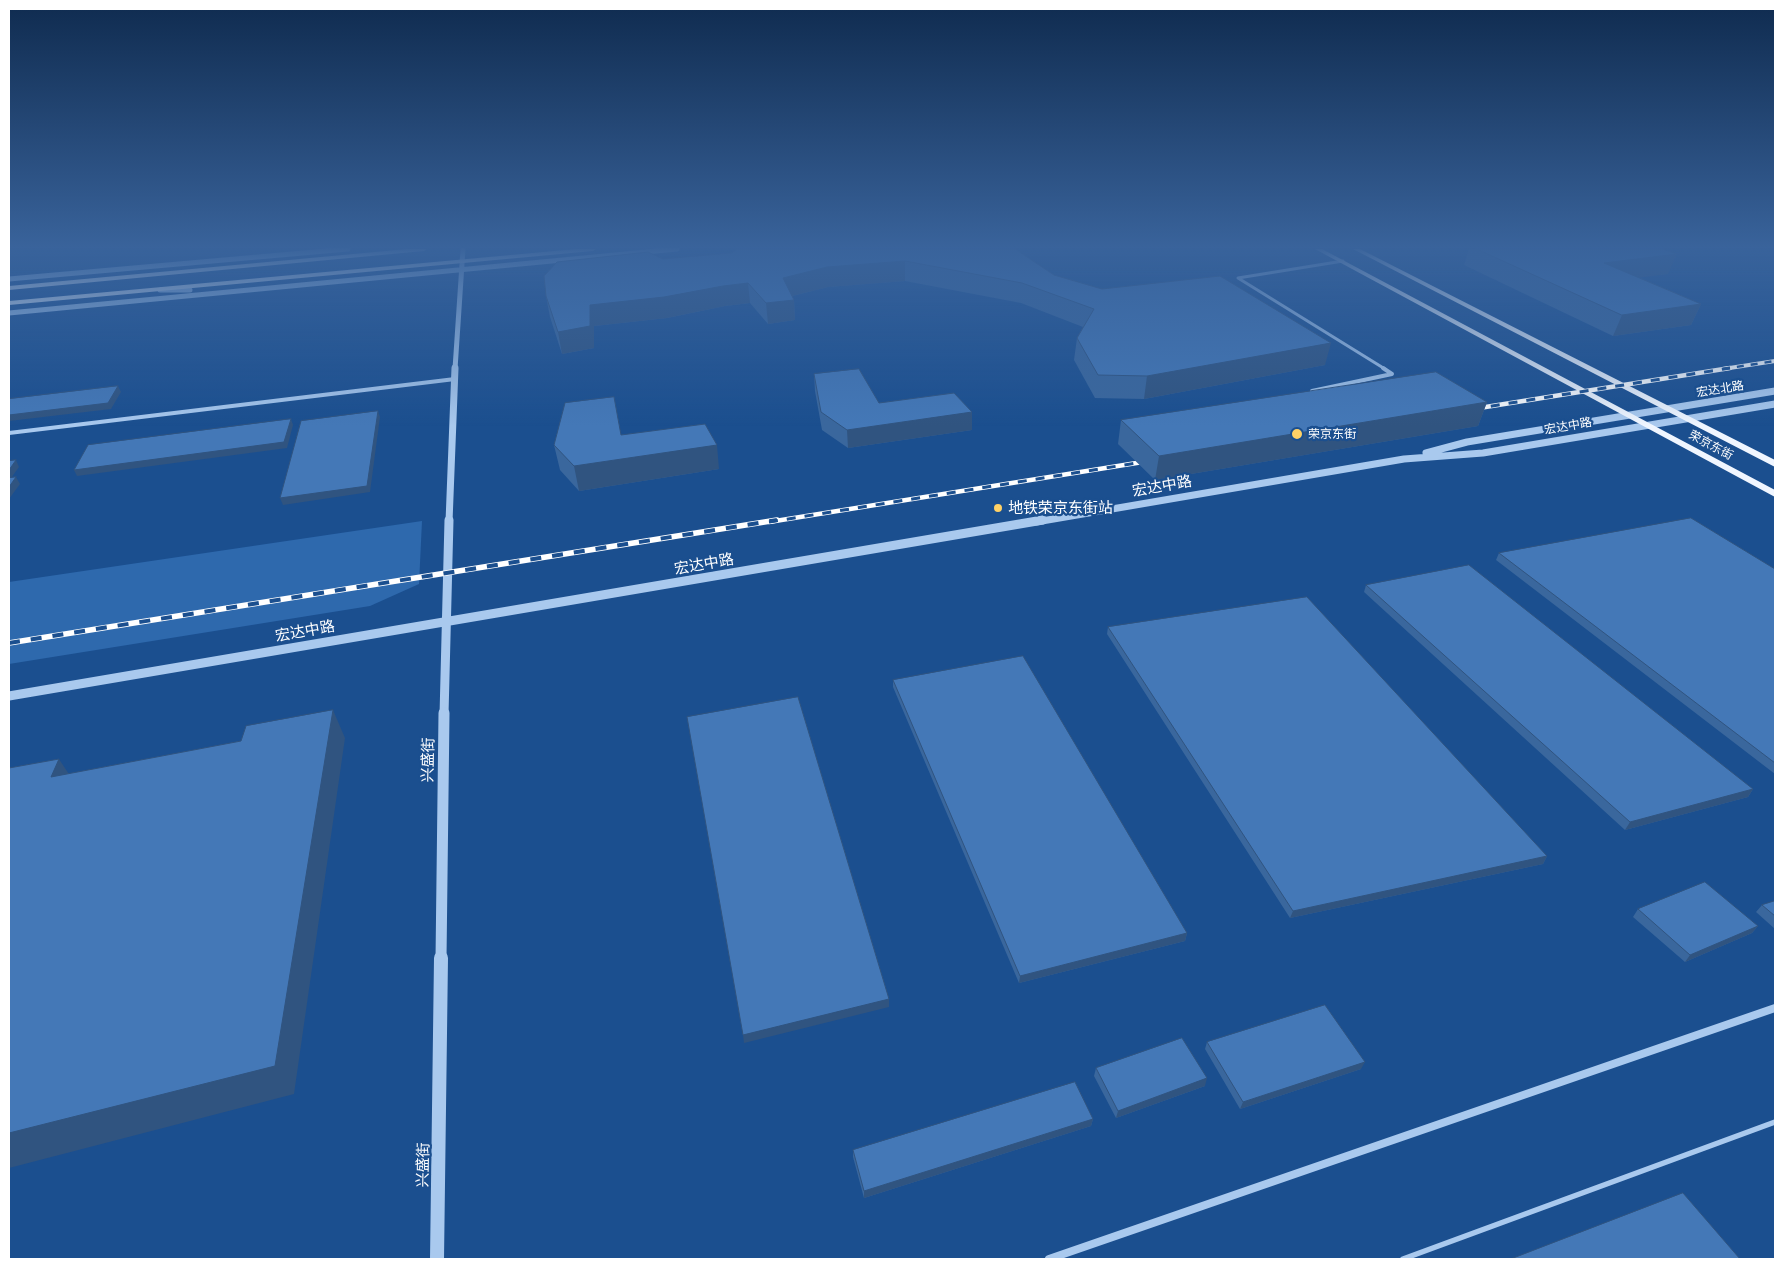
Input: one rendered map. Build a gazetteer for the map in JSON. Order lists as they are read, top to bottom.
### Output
{
  "streets": {
    "main road": ["荣京东街"],
    "street": ["宏达北路", "宏达中路", "兴盛街"]
  },
  "crossings": [
    ["宏达北路", "宏达中路"],
    ["宏达北路", "荣京东街"],
    ["宏达中路", "荣京东街"],
    ["宏达中路", "兴盛街"]
  ],
  "places": ["荣京东街", "地铁荣京东街站"]
}
